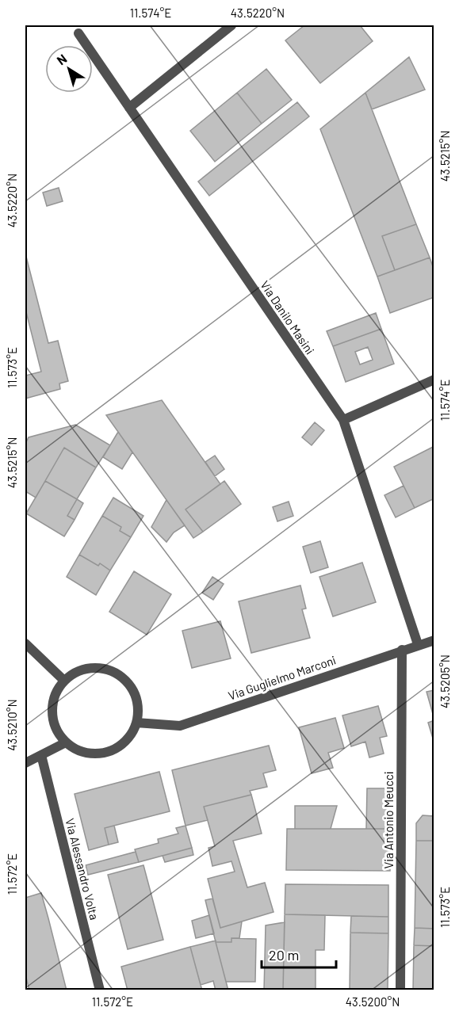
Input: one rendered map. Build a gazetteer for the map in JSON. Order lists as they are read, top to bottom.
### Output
{
  "streets": {
    "street": [
      "Via Danilo Masini",
      "Via Guglielmo Marconi",
      "Via Antonio Meucci",
      "Via Alessandro Volta"
    ]
  },
  "crossings": [
    ["Via Danilo Masini", "Via Guglielmo Marconi"],
    ["Via Guglielmo Marconi", "Via Antonio Meucci"]
  ],
  "scale_bar": "20 m",
  "north": "top left",
  "coordinates": [
    "11.574°E",
    "43.5220°N",
    "43.5215°N",
    "11.573°E",
    "43.5205°N",
    "43.5210°N",
    "11.572°E",
    "43.5200°N"
  ]
}
